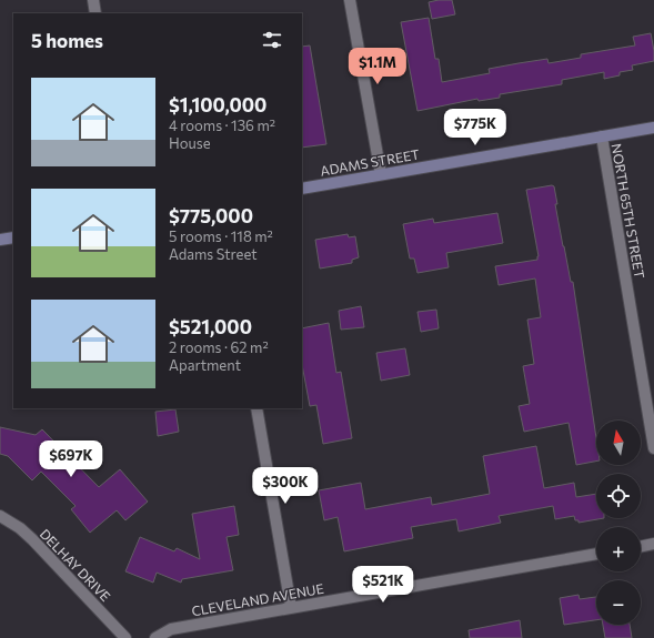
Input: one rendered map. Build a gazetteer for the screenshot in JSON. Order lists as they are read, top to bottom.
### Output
{
  "streets": {
    "main road": ["ADAMS STREET"],
    "street": ["NORTH 65TH STREET", "DELHAY DRIVE", "CLEVELAND AVENUE"]
  },
  "crossings": [
    ["ADAMS STREET", "NORTH 65TH STREET"]
  ],
  "north": "top",
  "page": {
    "heading": "5 homes",
    "price": [
      "$1.1M",
      "$775K",
      "$697K",
      "$300K",
      "$521K"
    ],
    "list": [
      {
        "name": "$1,100,000",
        "note": "4 rooms · 136 m² · House"
      },
      {
        "name": "$775,000",
        "note": "5 rooms · 118 m² · Adams Street"
      },
      {
        "name": "$521,000",
        "note": "2 rooms · 62 m² · Apartment"
      }
    ],
    "map_buttons": ["+", "−"]
  }
}
